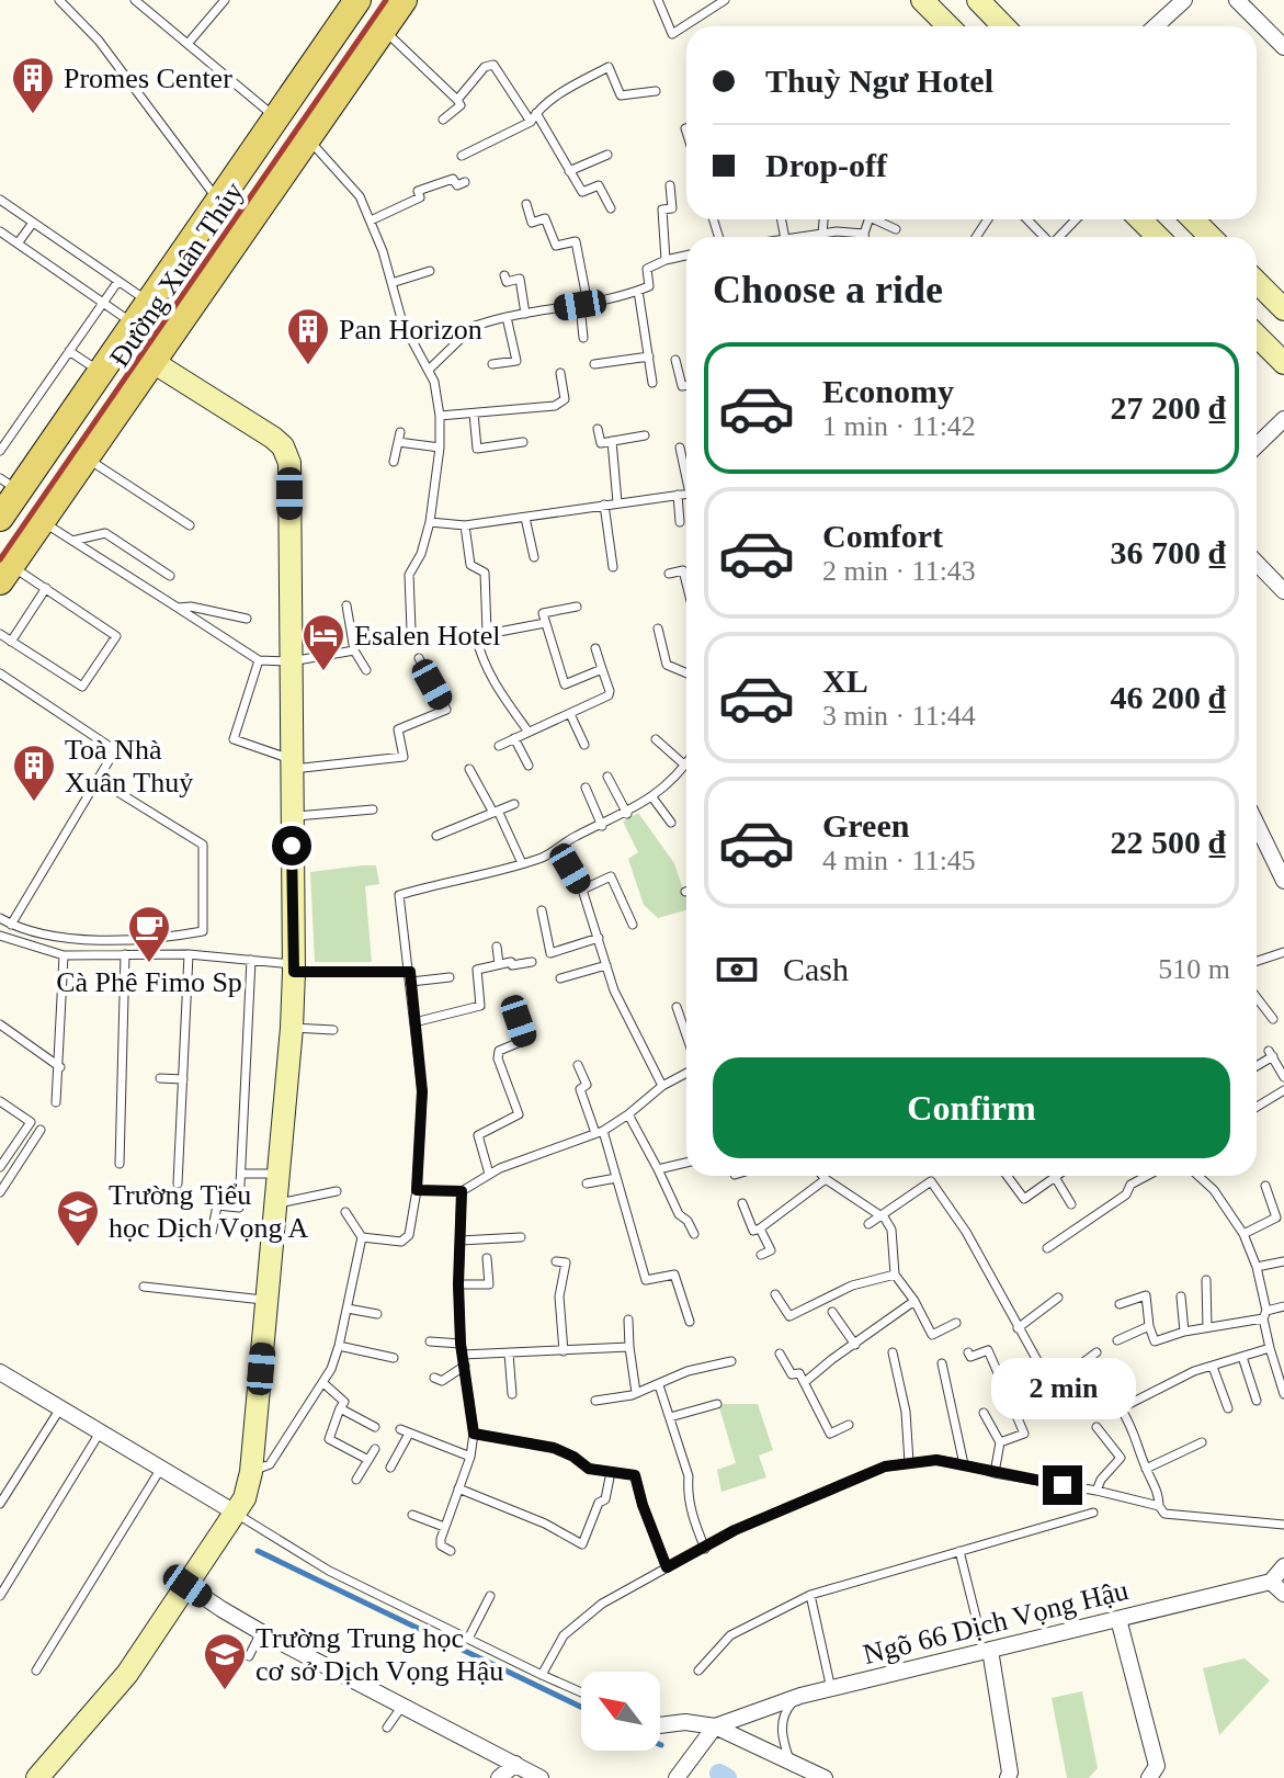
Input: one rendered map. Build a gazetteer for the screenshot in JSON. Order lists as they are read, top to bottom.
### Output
{
  "streets": {
    "main road": ["Đường Xuân Thủy"],
    "street": ["Ngõ 66 Dịch Vọng Hậu"]
  },
  "places": {
    "building": ["Promes Center", "Pan Horizon", "Toà Nhà Xuân Thuỷ"],
    "hotel": ["Esalen Hotel"],
    "cafe": ["Cà Phê Fimo Sp"],
    "school or university": ["Trường Tiểu học Dịch Vọng A", "Trường Trung học cơ sở Dịch Vọng Hậu"]
  },
  "north": "top left",
  "page": {
    "banner": ["Thuỳ Ngư Hotel", "Drop-off"],
    "heading": "Choose a ride",
    "list": [
      {
        "name": "Economy",
        "note": "1 min · 11:42",
        "value": "27 200 ₫"
      },
      {
        "name": "Comfort",
        "note": "2 min · 11:43",
        "value": "36 700 ₫"
      },
      {
        "name": "XL",
        "note": "3 min · 11:44",
        "value": "46 200 ₫"
      },
      {
        "name": "Green",
        "note": "4 min · 11:45",
        "value": "22 500 ₫"
      }
    ],
    "pay": ["Cash", "510 m"],
    "buttons": "Confirm",
    "bubble": "2 min"
  }
}
